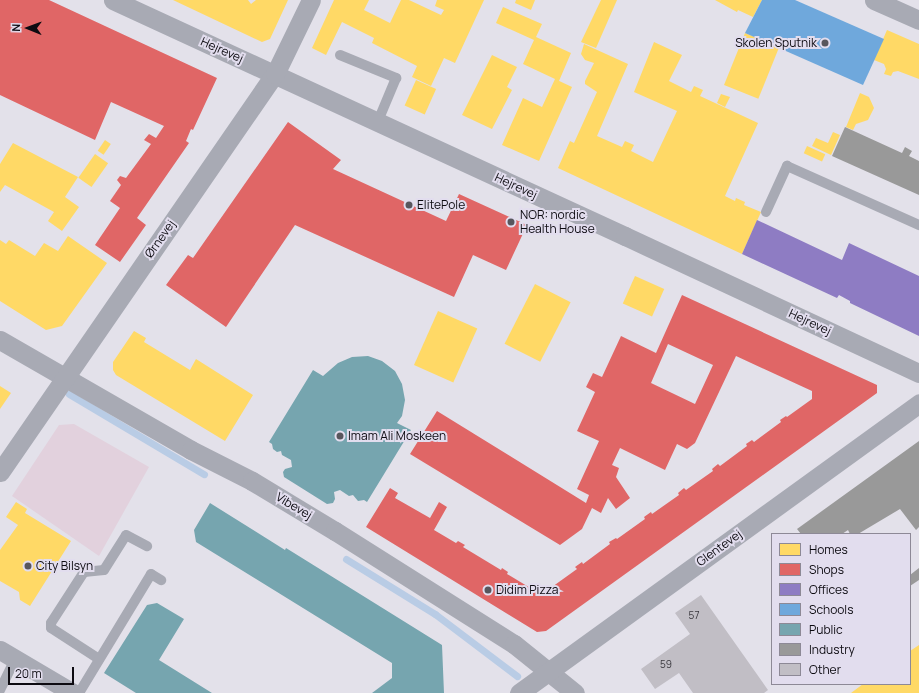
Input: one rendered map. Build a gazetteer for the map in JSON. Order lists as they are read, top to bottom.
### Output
{
  "streets": {
    "street": [
      "Hejrevej",
      "Ørnevej",
      "Vibevej",
      "Glentevej"
    ]
  },
  "crossings": [
    ["Hejrevej", "Ørnevej"],
    ["Ørnevej", "Vibevej"],
    ["Vibevej", "Glentevej"]
  ],
  "places": [
    "Skolen Sputnik",
    "ElitePole",
    "NOR: nordic Health House",
    "Imam Ali Moskeen",
    "City Bilsyn",
    "Didim Pizza"
  ],
  "house_numbers": ["57", "59"],
  "legend": [
    "Homes",
    "Shops",
    "Offices",
    "Schools",
    "Public",
    "Industry",
    "Other"
  ],
  "scale_bar": "20 m",
  "north": "left"
}
